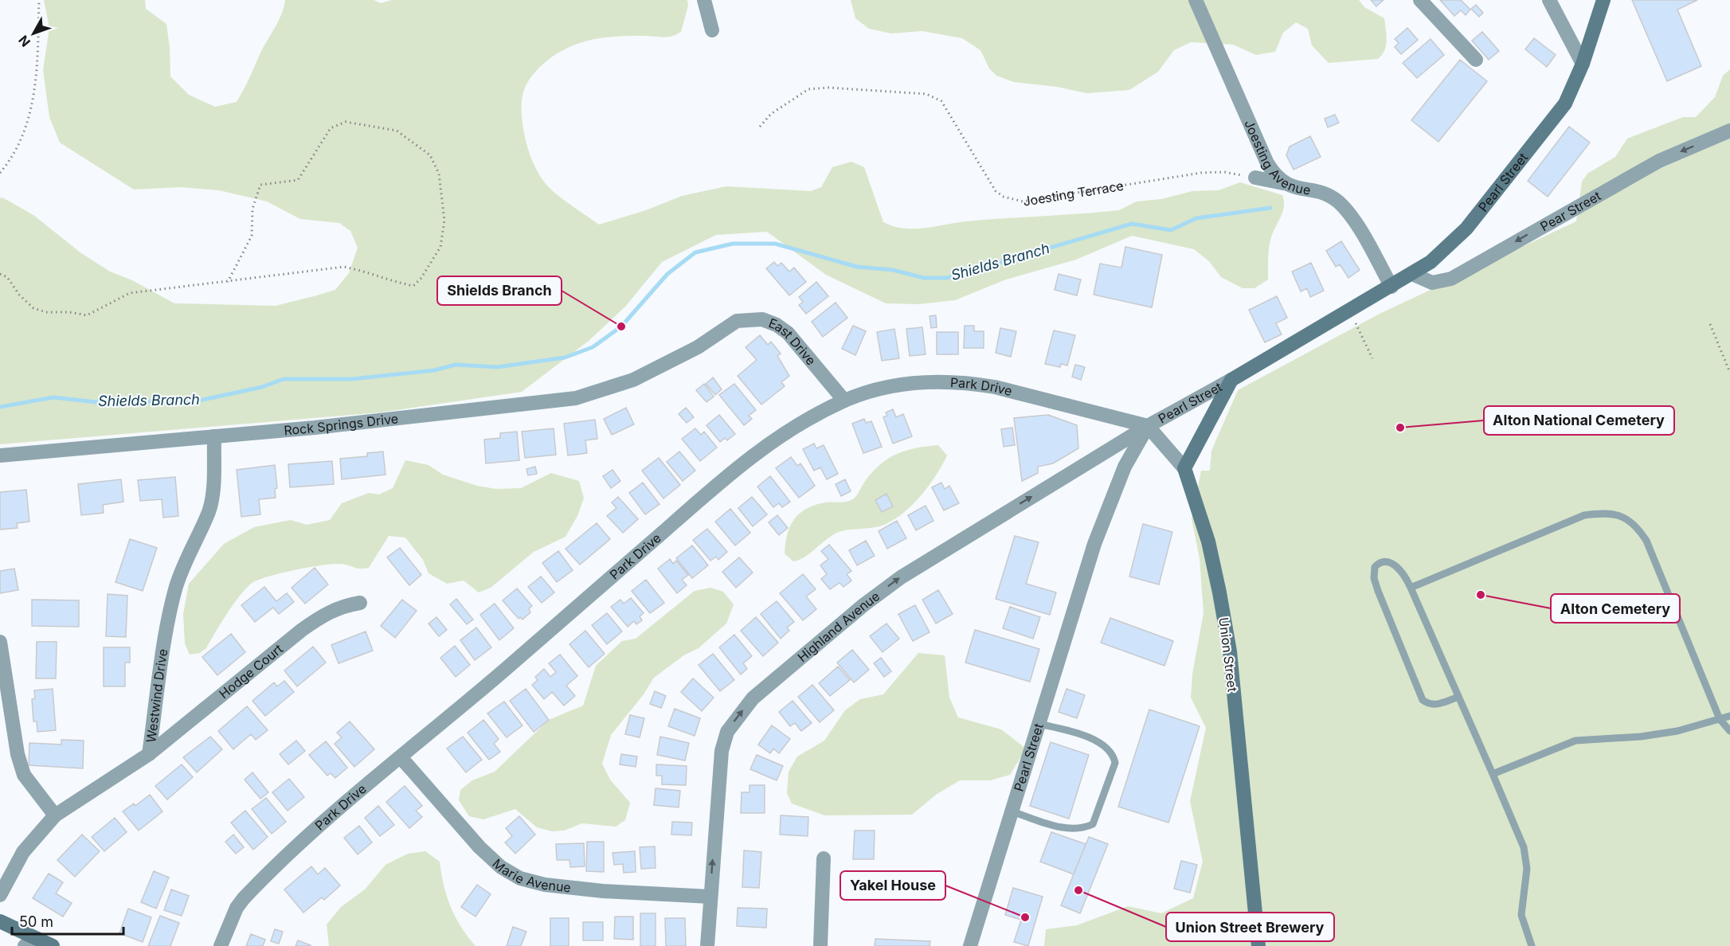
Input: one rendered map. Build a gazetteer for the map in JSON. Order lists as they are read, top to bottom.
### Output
{
  "streets": {
    "street": [
      "Joesting Avenue",
      "Pearl Street",
      "Pear Street",
      "East Drive",
      "Park Drive",
      "Rock Springs Drive",
      "Highland Avenue",
      "Union Street",
      "Hodge Court",
      "Westwind Drive",
      "Marie Avenue"
    ],
    "path": ["Joesting Terrace"]
  },
  "crossings": [
    ["Joesting Avenue", "Pearl Street"],
    ["Pearl Street", "Pear Street"],
    ["Pearl Street", "Park Drive"],
    ["Pearl Street", "Highland Avenue"],
    ["East Drive", "Park Drive"],
    ["East Drive", "Rock Springs Drive"],
    ["Park Drive", "Highland Avenue"],
    ["Park Drive", "Marie Avenue"],
    ["Rock Springs Drive", "Westwind Drive"],
    ["Highland Avenue", "Marie Avenue"],
    ["Hodge Court", "Westwind Drive"]
  ],
  "one_way": ["Pear Street", "Highland Avenue"],
  "water": ["Shields Branch"],
  "places": [
    "Shields Branch",
    "Alton National Cemetery",
    "Alton Cemetery",
    "Union Street Brewery",
    "Yakel House"
  ],
  "scale_bar": "50 m",
  "north": "bottom left"
}
